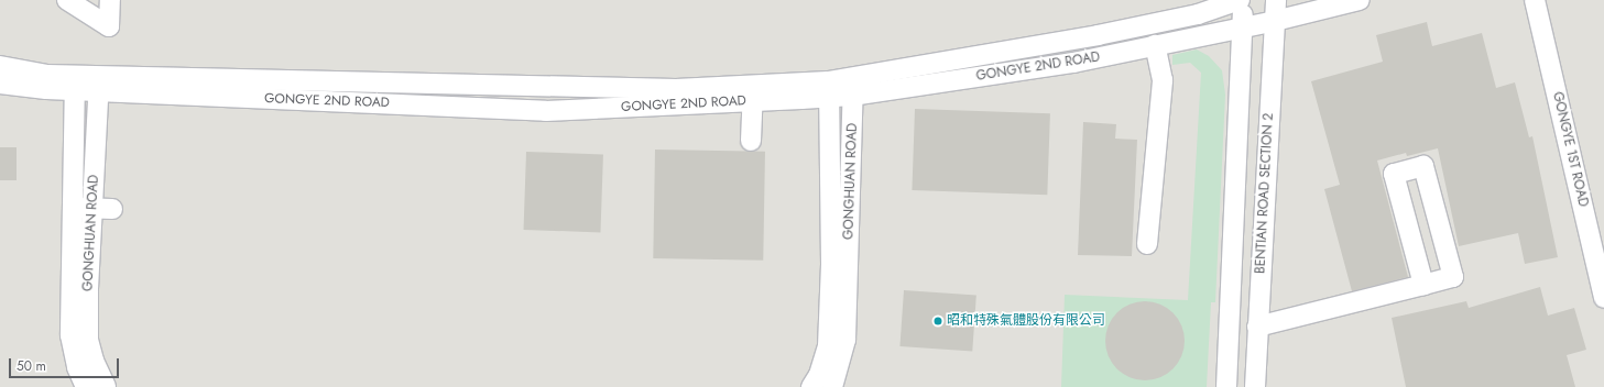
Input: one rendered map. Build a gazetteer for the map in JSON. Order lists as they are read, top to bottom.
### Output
{
  "streets": {
    "street": [
      "GONGYE 2ND ROAD",
      "GONGYE 1ST ROAD",
      "GONGHUAN ROAD",
      "BENTIAN ROAD SECTION 2"
    ]
  },
  "crossings": [
    ["GONGYE 2ND ROAD", "GONGHUAN ROAD"],
    ["GONGYE 2ND ROAD", "BENTIAN ROAD SECTION 2"]
  ],
  "places": ["昭和特殊氣體股份有限公司"],
  "scale_bar": "50 m"
}
